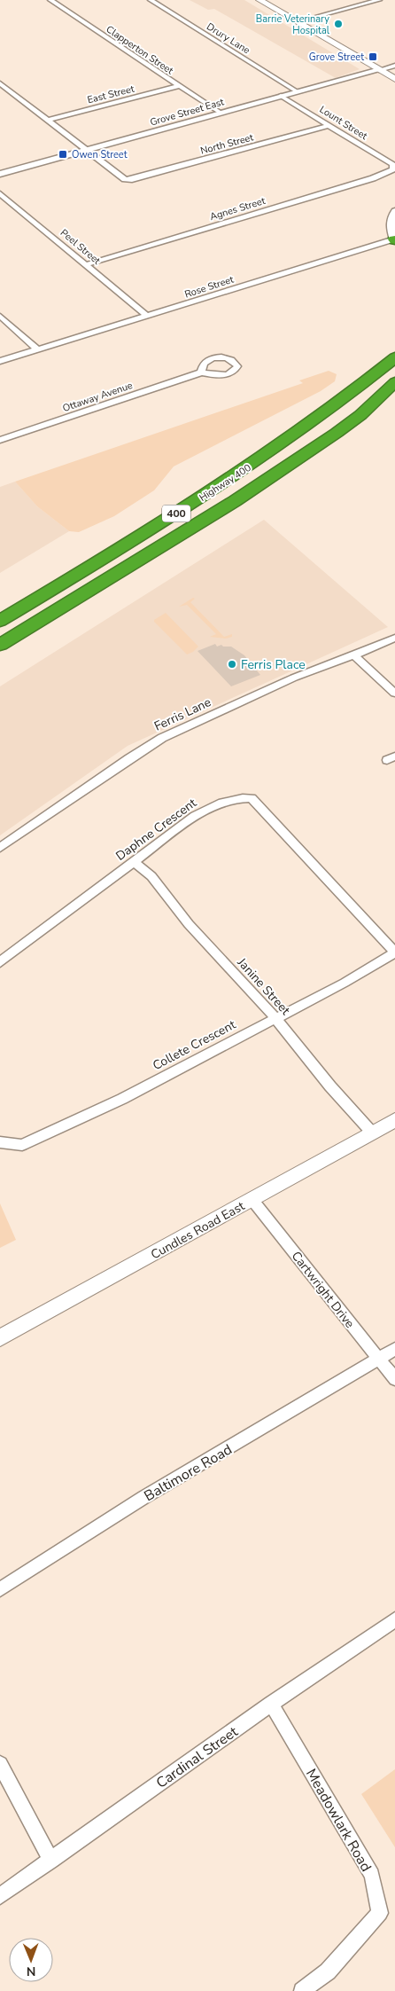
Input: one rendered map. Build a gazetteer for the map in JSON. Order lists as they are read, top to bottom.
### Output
{
  "streets": {
    "highway": ["Highway 400", "400"],
    "main road": ["Cundles Road East"],
    "street": [
      "Drury Lane",
      "Clapperton Street",
      "East Street",
      "Grove Street East",
      "Lount Street",
      "North Street",
      "Agnes Street",
      "Peel Street",
      "Rose Street",
      "Ottaway Avenue",
      "Ferris Lane",
      "Daphne Crescent",
      "Janine Street",
      "Collete Crescent",
      "Cartwright Drive",
      "Baltimore Road",
      "Cardinal Street",
      "Meadowlark Road"
    ]
  },
  "crossings": [
    ["Drury Lane", "Grove Street East"],
    ["Clapperton Street", "East Street"],
    ["Clapperton Street", "Grove Street East"],
    ["Grove Street East", "Lount Street"],
    ["Grove Street East", "North Street"],
    ["Lount Street", "North Street"],
    ["Lount Street", "Agnes Street"],
    ["Agnes Street", "Peel Street"],
    ["Peel Street", "Rose Street"],
    ["Daphne Crescent", "Janine Street"],
    ["Daphne Crescent", "Collete Crescent"],
    ["Janine Street", "Collete Crescent"],
    ["Janine Street", "Cundles Road East"],
    ["Cundles Road East", "Cartwright Drive"],
    ["Cartwright Drive", "Baltimore Road"],
    ["Cardinal Street", "Meadowlark Road"]
  ],
  "places": {
    "other": ["Barrie Veterinary Hospital", "Ferris Place"],
    "transit": ["Grove Street", "Owen Street"]
  },
  "north": "bottom"
}
